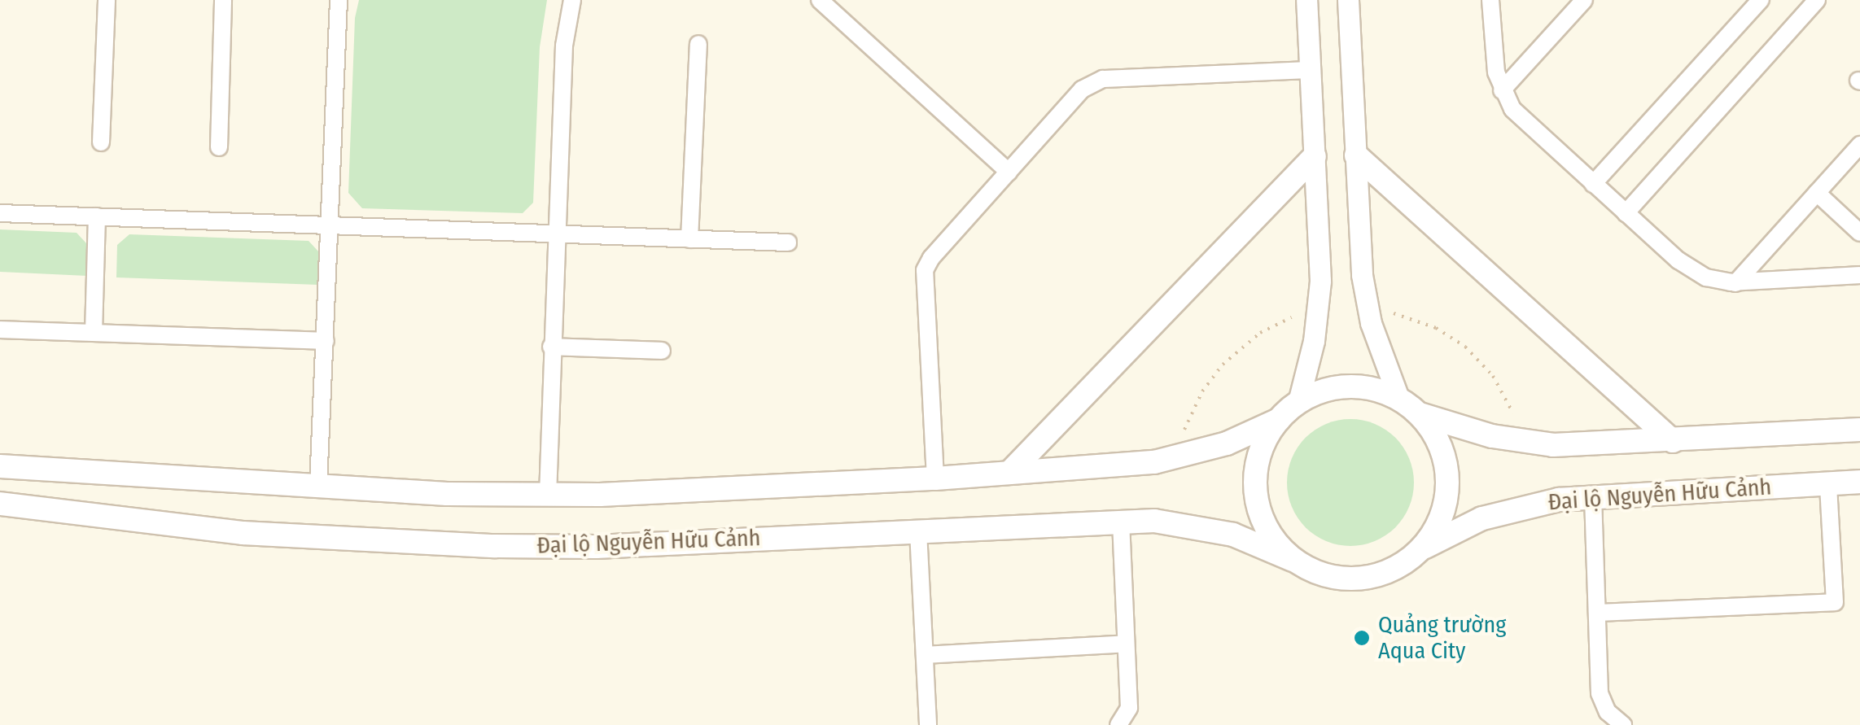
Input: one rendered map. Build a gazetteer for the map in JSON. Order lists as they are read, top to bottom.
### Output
{
  "streets": {
    "main road": ["Đại lộ Nguyễn Hữu Cảnh"]
  },
  "places": ["Quảng trường Aqua City"]
}
